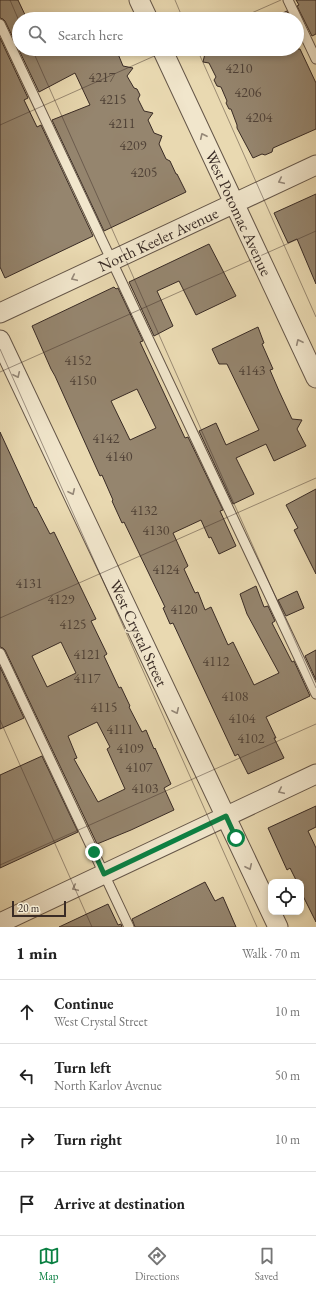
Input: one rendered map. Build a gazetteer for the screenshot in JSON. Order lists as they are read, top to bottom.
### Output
{
  "streets": {
    "street": ["West Potomac Avenue", "North Keeler Avenue", "West Crystal Street"]
  },
  "crossings": [
    ["West Potomac Avenue", "North Keeler Avenue"]
  ],
  "one_way": ["West Potomac Avenue", "North Keeler Avenue", "West Crystal Street"],
  "house_numbers": [
    "4210",
    "4217",
    "4206",
    "4215",
    "4204",
    "4211",
    "4209",
    "4205",
    "4152",
    "4143",
    "4150",
    "4142",
    "4140",
    "4132",
    "4130",
    "4124",
    "4131",
    "4129",
    "4120",
    "4125",
    "4121",
    "4112",
    "4117",
    "4108",
    "4115",
    "4104",
    "4111",
    "4102",
    "4109",
    "4107",
    "4103"
  ],
  "scale_bar": "20 m",
  "page": {
    "search": "Search here",
    "scale": "20 m",
    "heading": ["1 min", "Walk · 70 m"],
    "list": [
      ["Continue", "West Crystal Street", "10 m"],
      ["Turn left", "North Karlov Avenue", "50 m"],
      ["Turn right", "10 m"],
      "Arrive at destination"
    ],
    "nav": ["Map", "Directions", "Saved"]
  }
}
